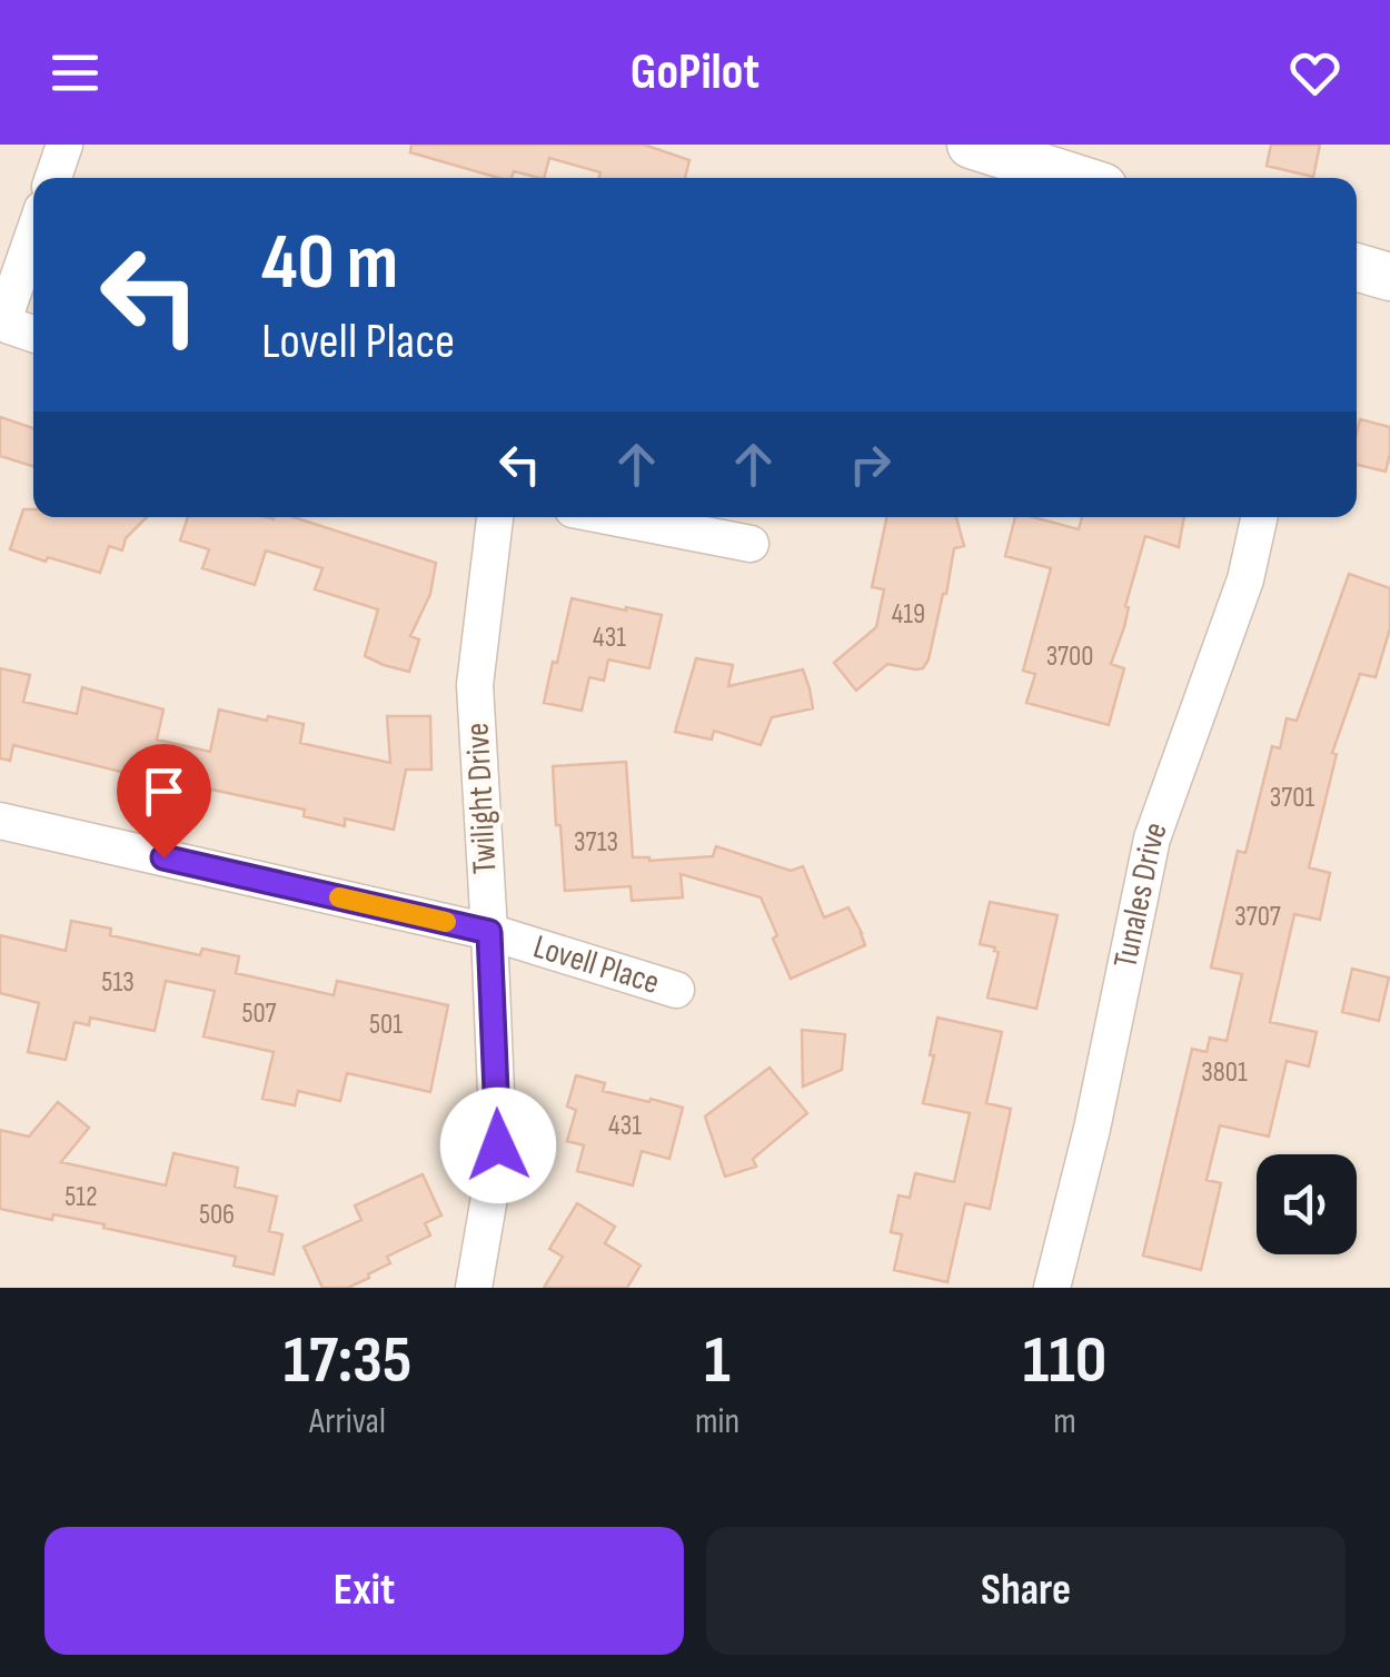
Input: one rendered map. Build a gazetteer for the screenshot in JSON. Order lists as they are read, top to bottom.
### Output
{
  "streets": {
    "street": ["Twilight Drive", "Tunales Drive", "Lovell Place"]
  },
  "crossings": [
    ["Twilight Drive", "Lovell Place"]
  ],
  "house_numbers": [
    "419",
    "431",
    "3700",
    "3701",
    "3713",
    "3707",
    "513",
    "507",
    "501",
    "3801",
    "431",
    "512",
    "506"
  ],
  "page": {
    "header": "GoPilot",
    "turn": ["40 m", "Lovell Place"],
    "eta": [
      "17:35",
      "Arrival",
      "1",
      "min",
      "110",
      "m"
    ],
    "buttons": ["Exit", "Share"]
  }
}
